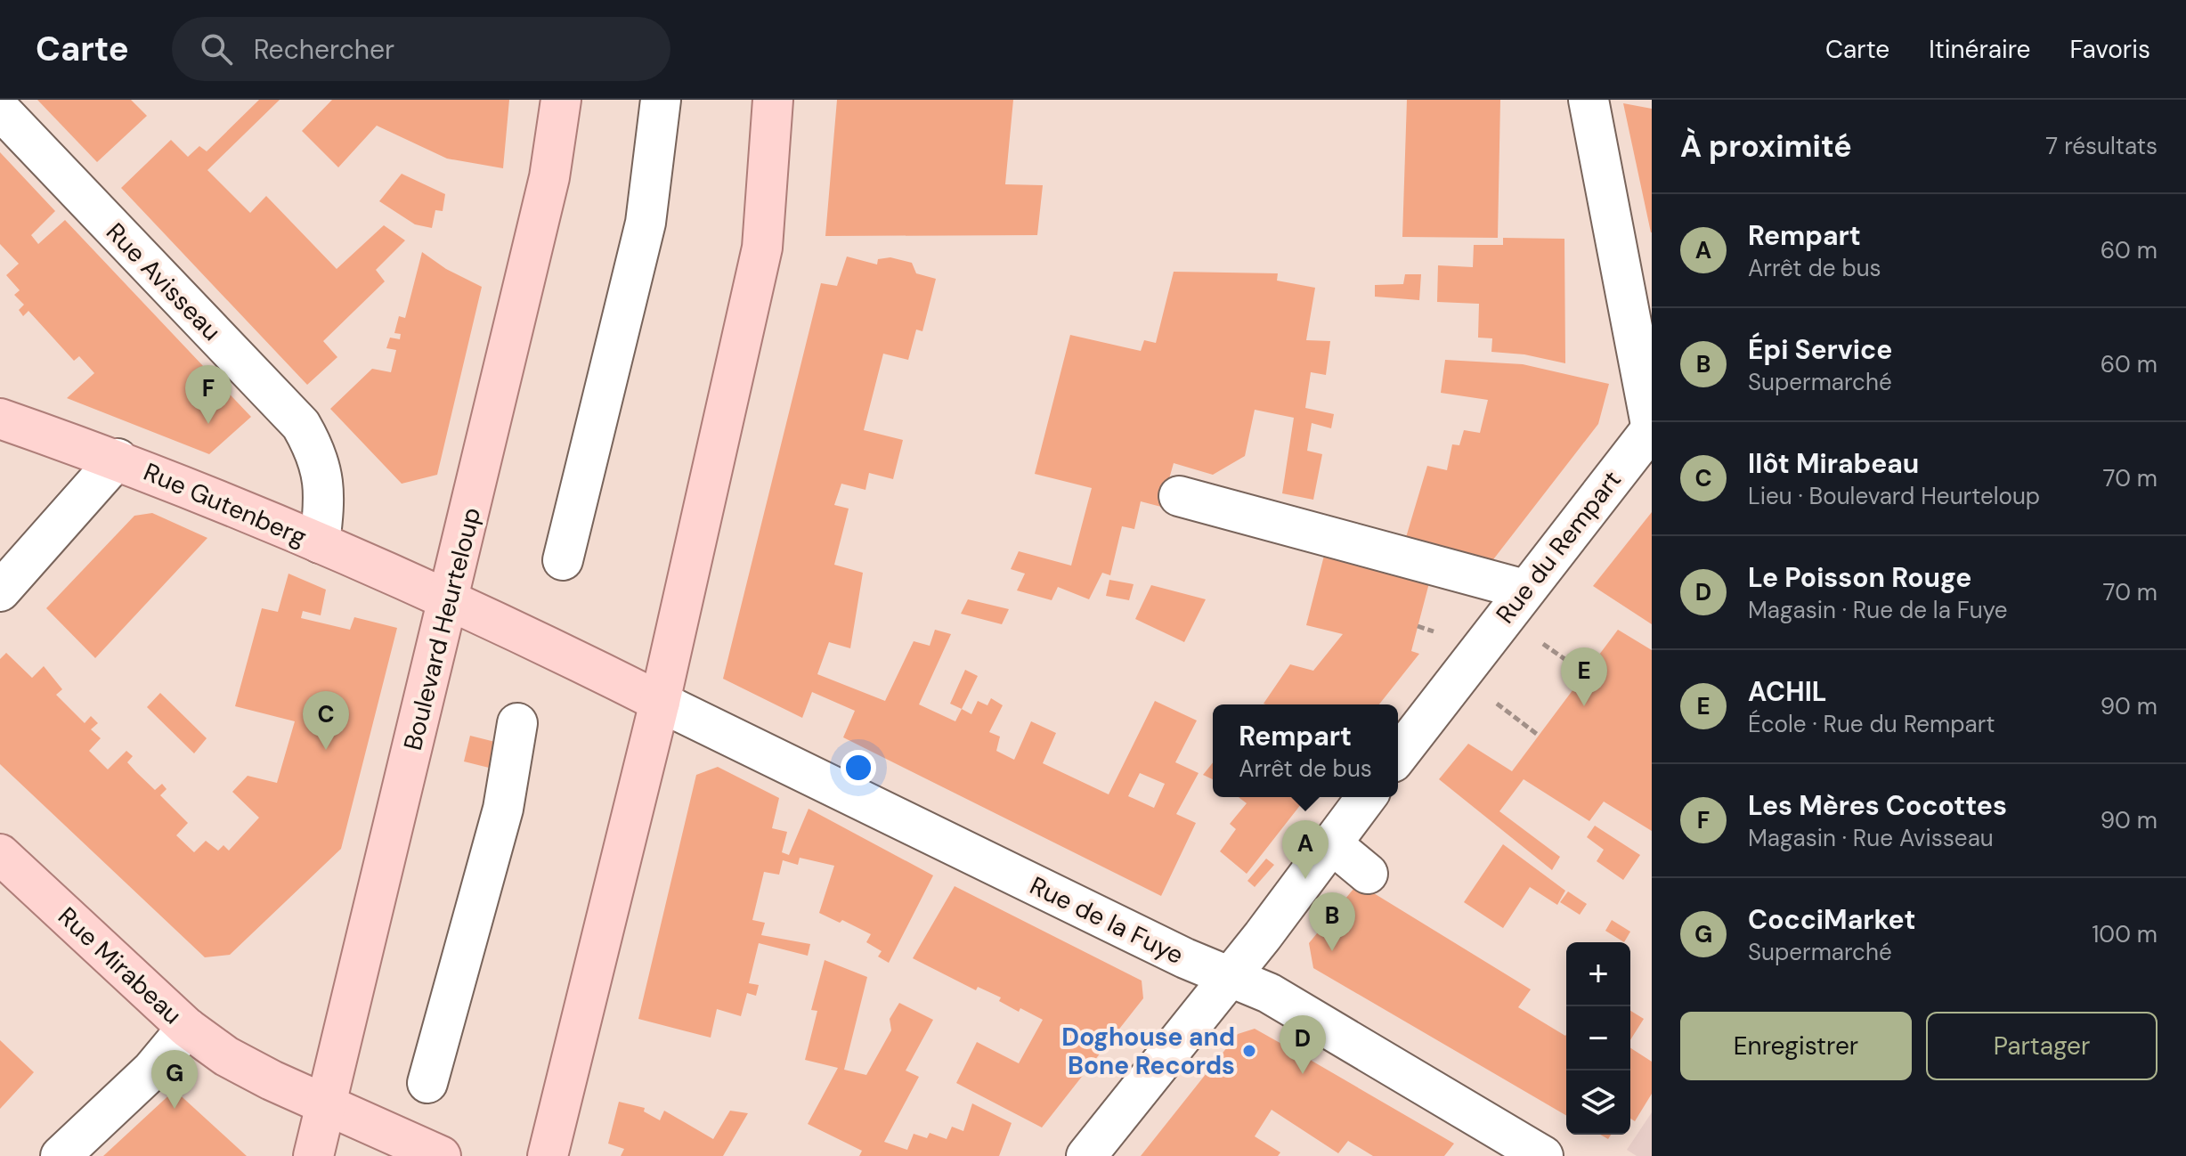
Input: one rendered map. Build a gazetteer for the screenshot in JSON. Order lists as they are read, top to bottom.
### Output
{
  "streets": {
    "main road": ["Rue Gutenberg", "Boulevard Heurteloup", "Rue Mirabeau"],
    "street": ["Rue Avisseau", "Rue du Rempart", "Rue de la Fuye"]
  },
  "crossings": [
    ["Rue Avisseau", "Rue Gutenberg"],
    ["Rue Gutenberg", "Boulevard Heurteloup"],
    ["Rue Gutenberg", "Rue de la Fuye"],
    ["Boulevard Heurteloup", "Rue Mirabeau"]
  ],
  "places": ["Doghouse and Bone Records"],
  "page": {
    "header": "Carte",
    "search": "Rechercher",
    "nav": ["Carte", "Itinéraire", "Favoris"],
    "heading": ["À proximité", "7 résultats"],
    "list": [
      {
        "mark": "A",
        "name": "Rempart",
        "note": "Arrêt de bus",
        "value": "60 m"
      },
      {
        "mark": "B",
        "name": "Épi Service",
        "note": "Supermarché",
        "value": "60 m"
      },
      {
        "mark": "C",
        "name": "Ilôt Mirabeau",
        "note": "Lieu · Boulevard Heurteloup",
        "value": "70 m"
      },
      {
        "mark": "D",
        "name": "Le Poisson Rouge",
        "note": "Magasin · Rue de la Fuye",
        "value": "70 m"
      },
      {
        "mark": "E",
        "name": "ACHIL",
        "note": "École · Rue du Rempart",
        "value": "90 m"
      },
      {
        "mark": "F",
        "name": "Les Mères Cocottes",
        "note": "Magasin · Rue Avisseau",
        "value": "90 m"
      },
      {
        "mark": "G",
        "name": "CocciMarket",
        "note": "Supermarché",
        "value": "100 m"
      }
    ],
    "pins": [
      "F",
      "E",
      "C",
      "A",
      "B",
      "D",
      "G"
    ],
    "popup": ["Rempart", "Arrêt de bus"],
    "map_buttons": ["+", "−"],
    "buttons": ["Enregistrer", "Partager"]
  }
}
